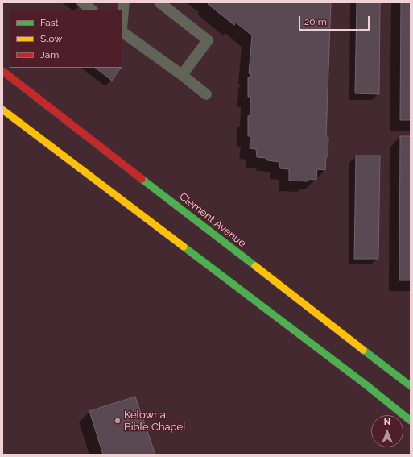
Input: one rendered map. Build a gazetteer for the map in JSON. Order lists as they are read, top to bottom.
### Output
{
  "streets": {
    "main road": ["Clement Avenue"]
  },
  "places": ["Kelowna Bible Chapel"],
  "legend": ["Fast", "Slow", "Jam"],
  "scale_bar": "20 m",
  "north": "top"
}
